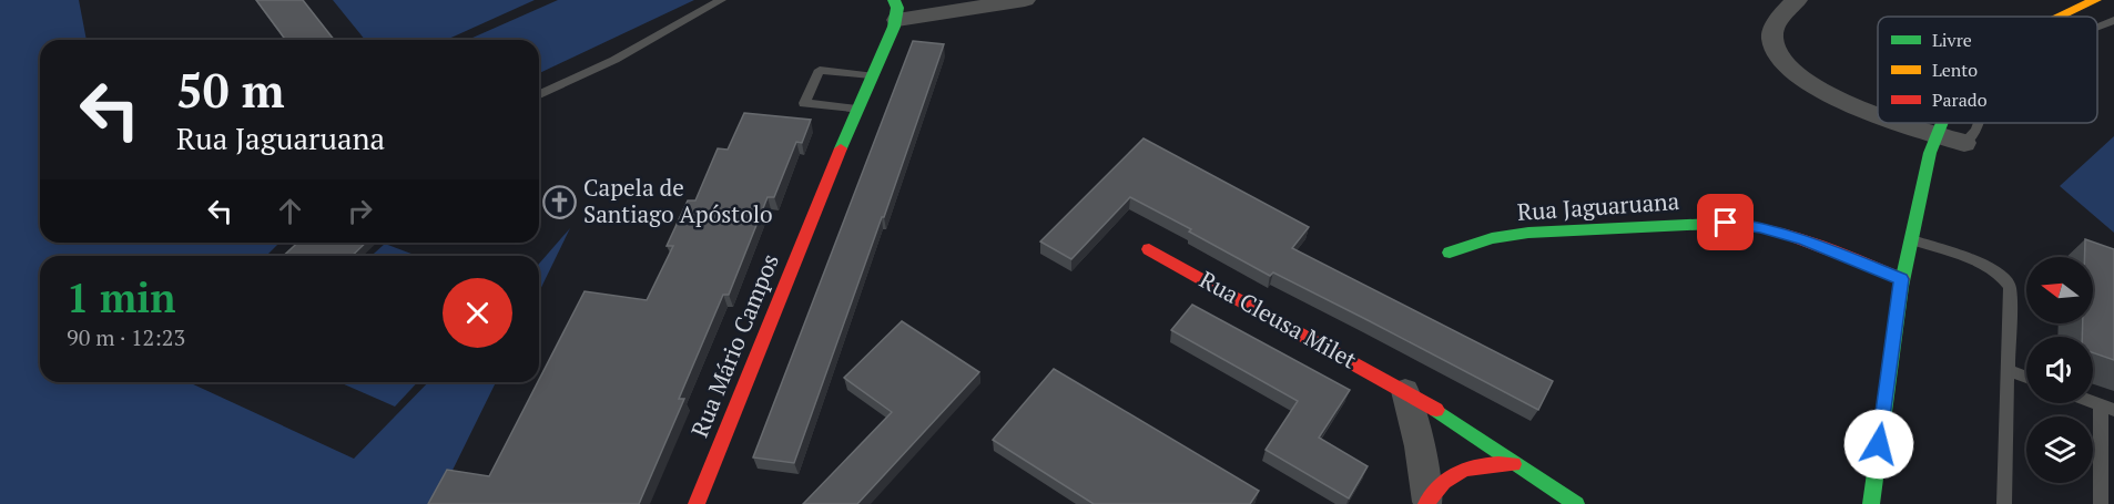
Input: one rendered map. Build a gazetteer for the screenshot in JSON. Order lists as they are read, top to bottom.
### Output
{
  "streets": {
    "street": ["Rua Jaguaruana", "Rua Cleusa Milet", "Rua Mário Campos"]
  },
  "places": {
    "church": ["Capela de Santiago Apóstolo"]
  },
  "legend": ["Livre", "Lento", "Parado"],
  "north": "left",
  "page": {
    "turn": ["50 m", "Rua Jaguaruana"],
    "heading": ["1 min", "90 m · 12:23"]
  }
}
